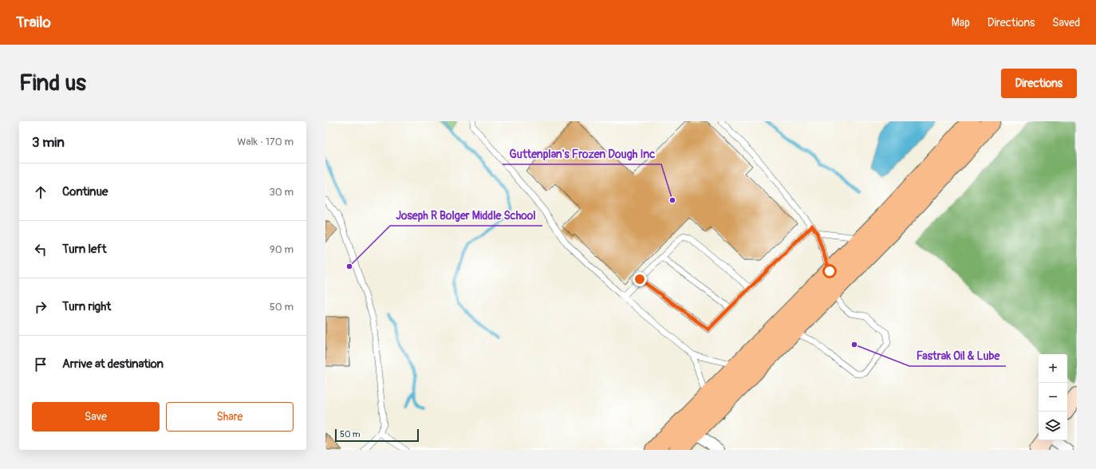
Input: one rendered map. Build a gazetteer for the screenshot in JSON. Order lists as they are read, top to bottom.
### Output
{
  "places": ["Guttenplan's Frozen Dough Inc", "Joseph R Bolger Middle School", "Fastrak Oil & Lube"],
  "scale_bar": "50 m",
  "page": {
    "header": "Trailo",
    "nav": ["Map", "Directions", "Saved"],
    "buttons": [
      "Directions",
      ["Save", "Share"]
    ],
    "title": "Find us",
    "heading": ["3 min", "Walk · 170 m"],
    "list": [
      ["Continue", "30 m"],
      ["Turn left", "90 m"],
      ["Turn right", "50 m"],
      "Arrive at destination"
    ],
    "map_buttons": ["+", "−"],
    "scale": "50 m"
  }
}
